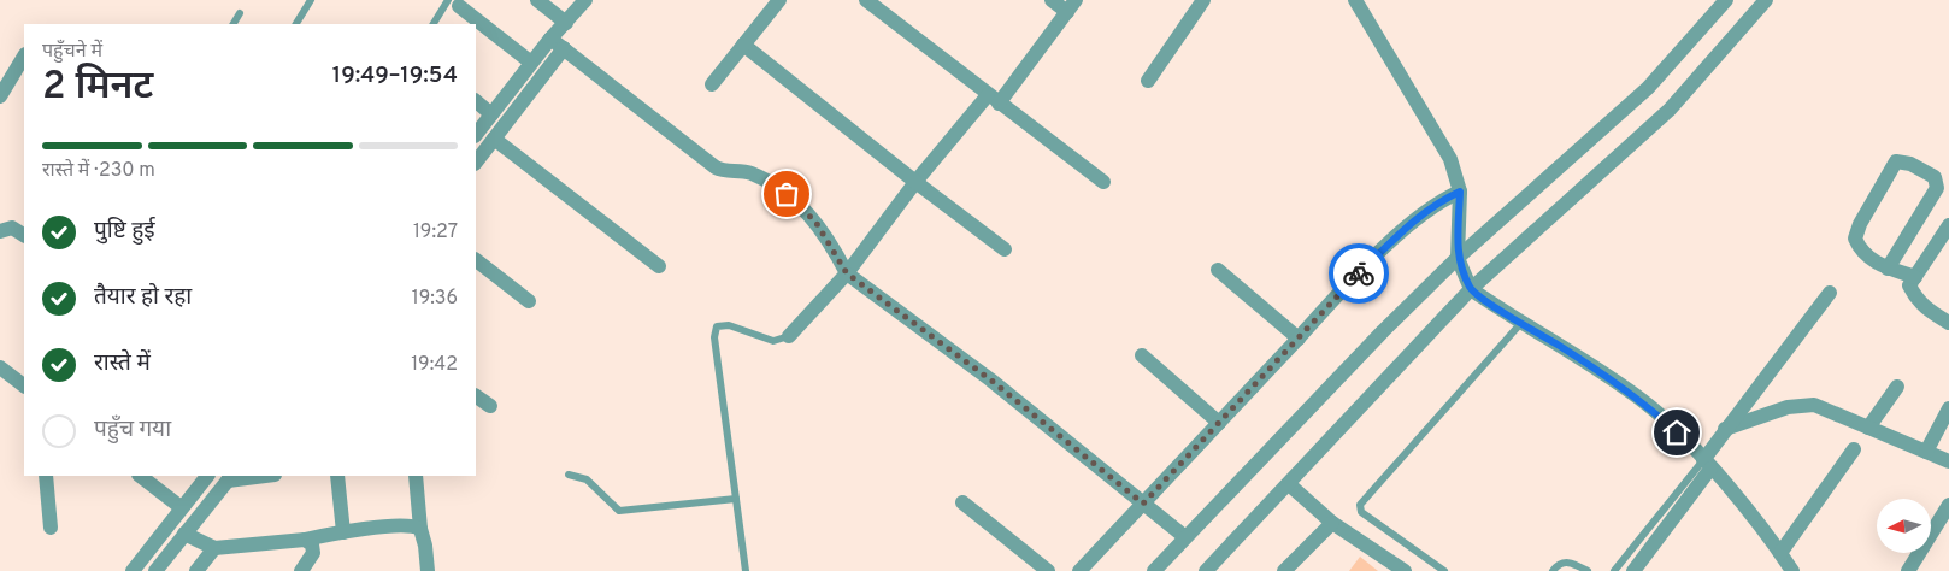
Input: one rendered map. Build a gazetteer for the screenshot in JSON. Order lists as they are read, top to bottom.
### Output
{
  "north": "left",
  "page": {
    "heading": ["2 मिनट", "पहुँचने में", "19:49–19:54"],
    "bar": "रास्ते में · 230 m",
    "list": [
      ["पुष्टि हुई", "19:27"],
      ["तैयार हो रहा", "19:36"],
      ["रास्ते में", "19:42"],
      "पहुँच गया"
    ]
  }
}
